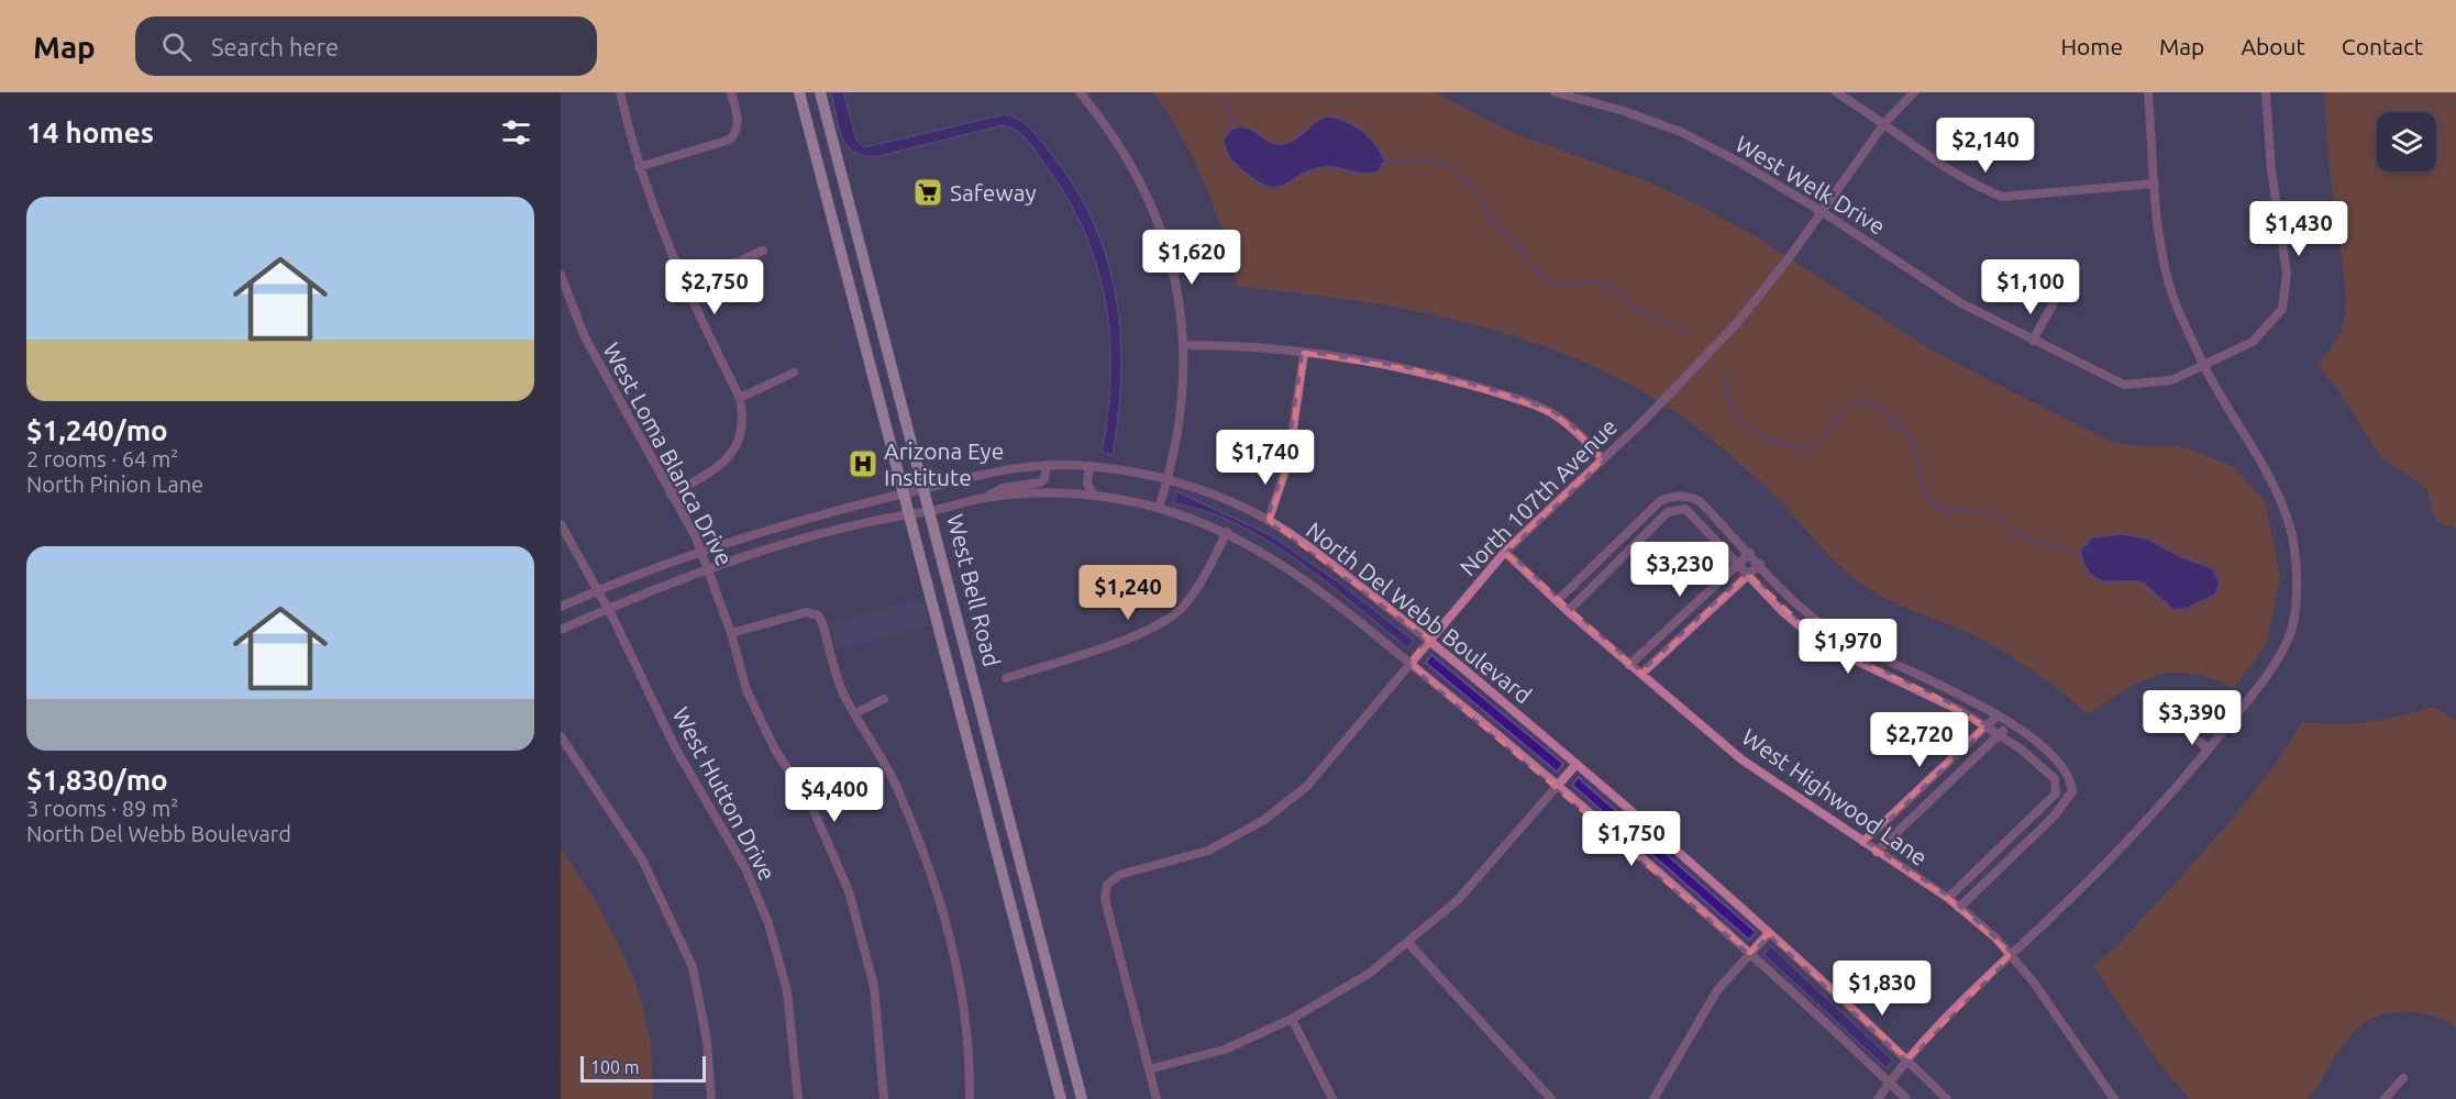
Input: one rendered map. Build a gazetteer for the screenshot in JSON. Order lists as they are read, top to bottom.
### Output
{
  "streets": {
    "main road": ["West Bell Road"],
    "street": [
      "West Welk Drive",
      "West Loma Blanca Drive",
      "North 107th Avenue",
      "North Del Webb Boulevard",
      "West Hutton Drive",
      "West Highwood Lane"
    ]
  },
  "crossings": [
    ["West Welk Drive", "North 107th Avenue"],
    ["West Loma Blanca Drive", "North Del Webb Boulevard"],
    ["North 107th Avenue", "North Del Webb Boulevard"],
    ["North 107th Avenue", "West Highwood Lane"],
    ["West Bell Road", "North Del Webb Boulevard"],
    ["North Del Webb Boulevard", "West Hutton Drive"]
  ],
  "places": {
    "supermarket": ["Safeway"],
    "hospital": ["Arizona Eye Institute"]
  },
  "scale_bar": "100 m",
  "page": {
    "header": "Map",
    "search": "Search here",
    "nav": [
      "Home",
      "Map",
      "About",
      "Contact"
    ],
    "heading": "14 homes",
    "price": [
      "$2,140",
      "$1,430",
      "$1,620",
      "$2,750",
      "$1,100",
      "$1,740",
      "$3,230",
      "$1,240",
      "$1,970",
      "$3,390",
      "$2,720",
      "$4,400",
      "$1,750",
      "$1,830"
    ],
    "list": [
      {
        "name": "$1,240/mo",
        "note": "2 rooms · 64 m² · North Pinion Lane"
      },
      {
        "name": "$1,830/mo",
        "note": "3 rooms · 89 m² · North Del Webb Boulevard"
      }
    ],
    "scale": "100 m"
  }
}
